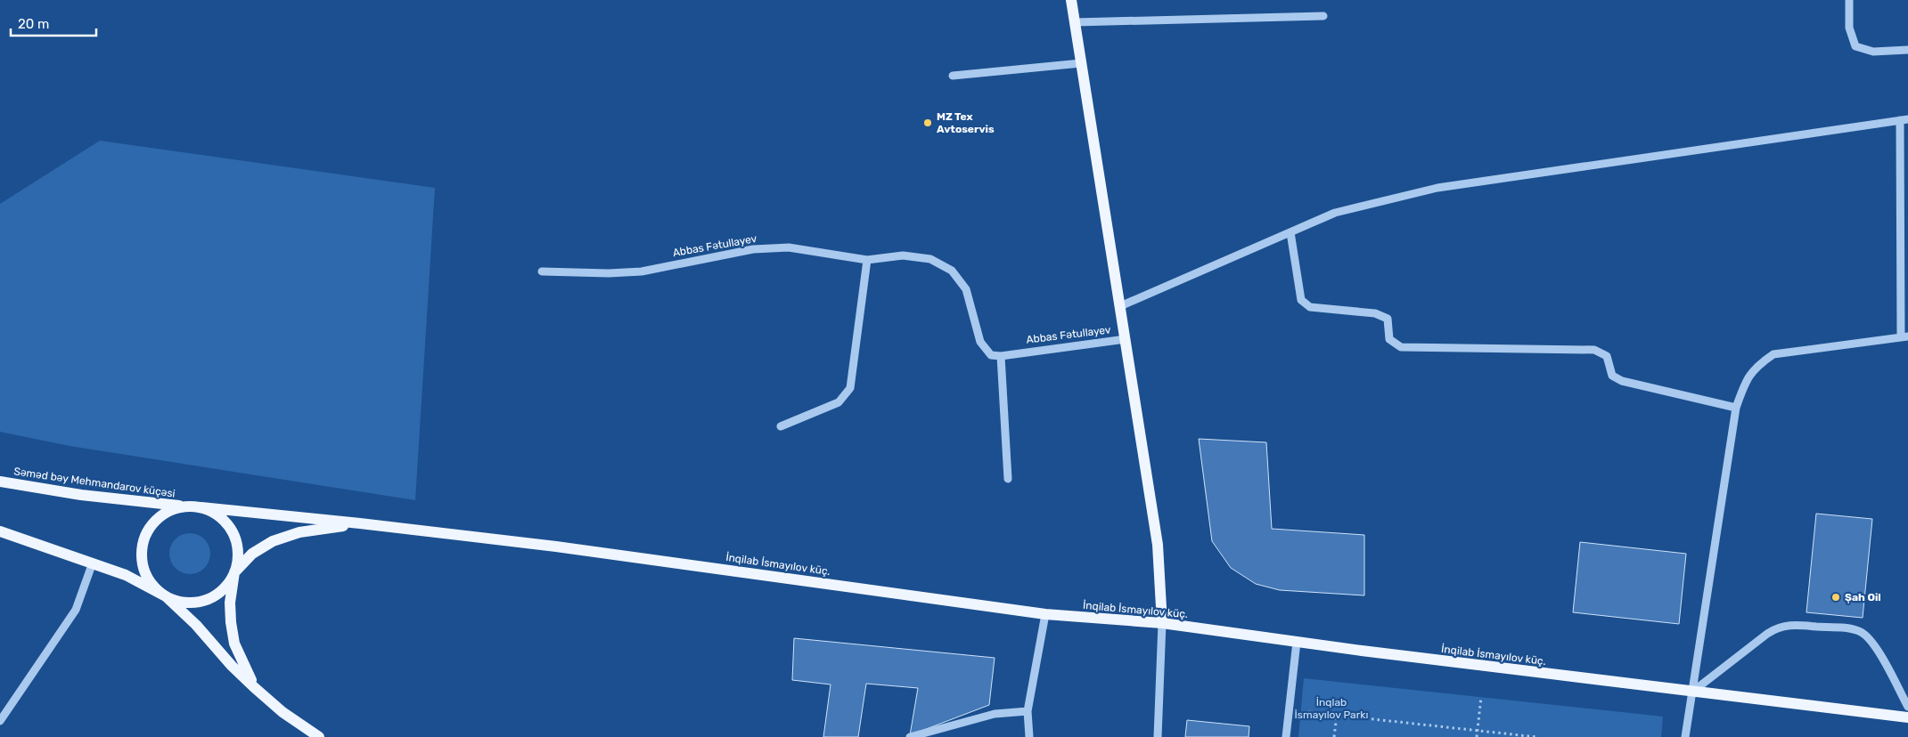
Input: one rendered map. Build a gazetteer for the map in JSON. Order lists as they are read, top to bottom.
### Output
{
  "streets": {
    "main road": ["Abbas Fətullayev", "Səməd bəy Mehmandarov küçəsi", "İnqilab İsmayılov küç."]
  },
  "crossings": [
    ["Abbas Fətullayev", "İnqilab İsmayılov küç."]
  ],
  "parks": ["İnqlab İsmayılov Parkı"],
  "places": ["MZ Tex Avtoservis", "Şah Oil"],
  "scale_bar": "20 m"
}
